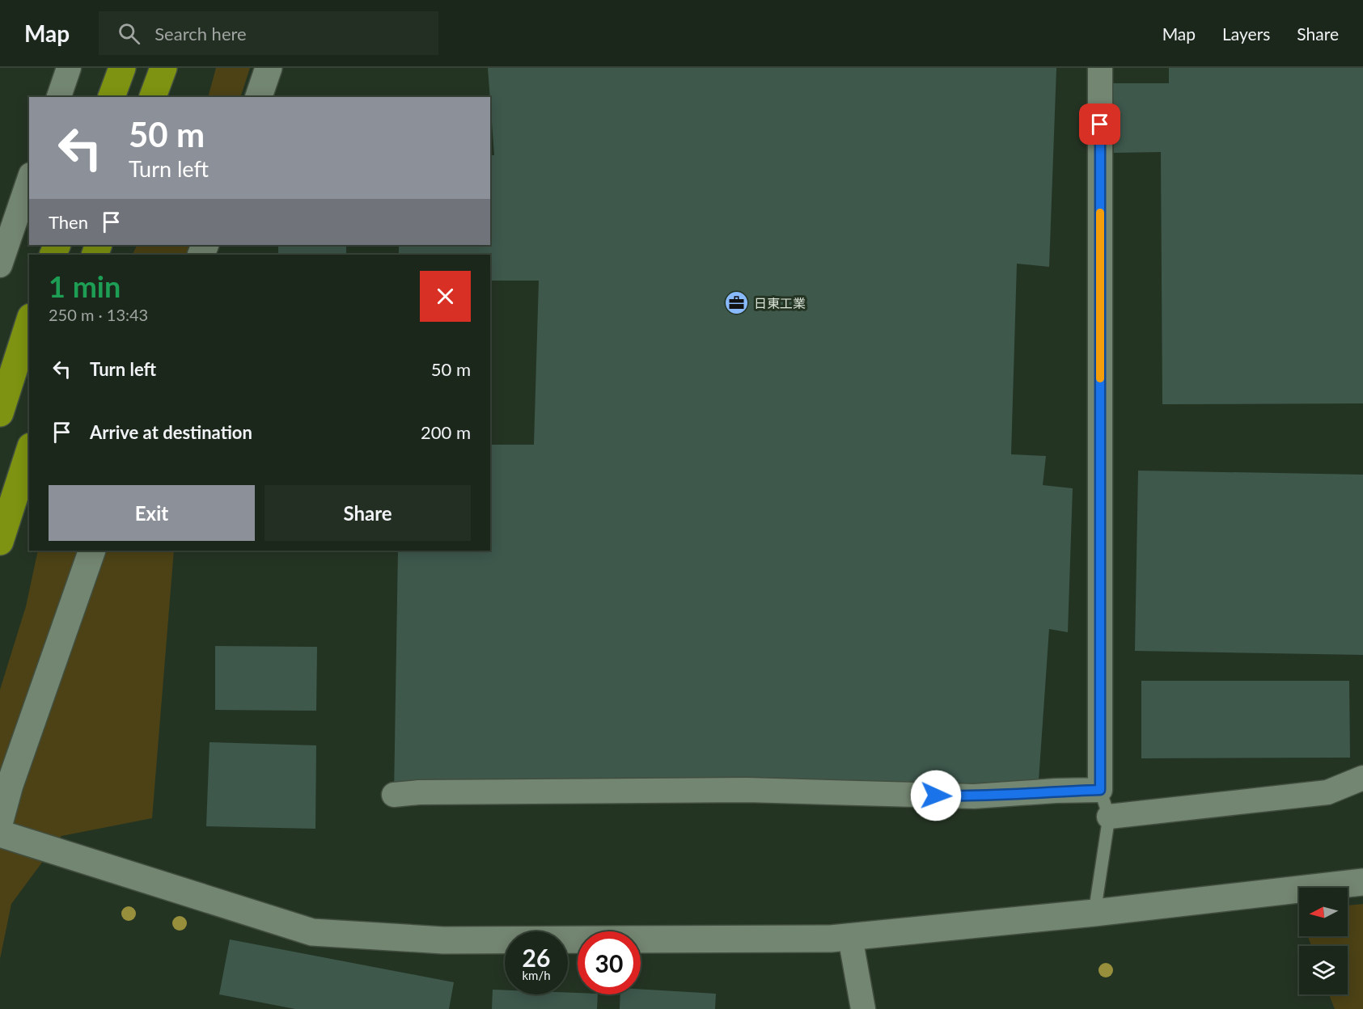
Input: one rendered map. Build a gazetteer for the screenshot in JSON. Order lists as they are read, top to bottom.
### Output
{
  "places": {
    "office": ["日東工業"]
  },
  "north": "left",
  "page": {
    "header": "Map",
    "search": "Search here",
    "nav": ["Map", "Layers", "Share"],
    "turn": ["50 m", "Turn left"],
    "then": "Then",
    "heading": ["1 min", "250 m · 13:43"],
    "list": [
      {
        "name": "Turn left",
        "value": "50 m"
      },
      {
        "name": "Arrive at destination",
        "value": "200 m"
      }
    ],
    "buttons": ["Exit", "Share"],
    "speed": "26 km/h",
    "limit": "30"
  }
}
